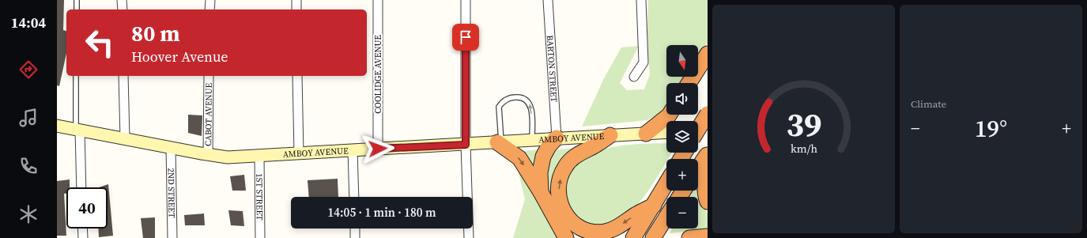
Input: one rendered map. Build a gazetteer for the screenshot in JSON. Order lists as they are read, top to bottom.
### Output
{
  "streets": {
    "street": [
      "BARTON STREET",
      "COOLIDGE AVENUE",
      "CABOT AVENUE",
      "AMBOY AVENUE",
      "2ND STREET",
      "1ST STREET"
    ]
  },
  "crossings": [
    ["BARTON STREET", "AMBOY AVENUE"],
    ["COOLIDGE AVENUE", "AMBOY AVENUE"],
    ["CABOT AVENUE", "AMBOY AVENUE"],
    ["AMBOY AVENUE", "2ND STREET"],
    ["AMBOY AVENUE", "1ST STREET"]
  ],
  "north": "bottom",
  "page": {
    "tabs": "14:04",
    "tile": "Climate",
    "turn": ["80 m", "Hoover Avenue"],
    "map_buttons": ["+", "−"],
    "heat": ["−", "19°", "+"],
    "limit": "40",
    "trip": "14:05 · 1 min · 180 m",
    "gauge": ["39", "km/h"]
  }
}
